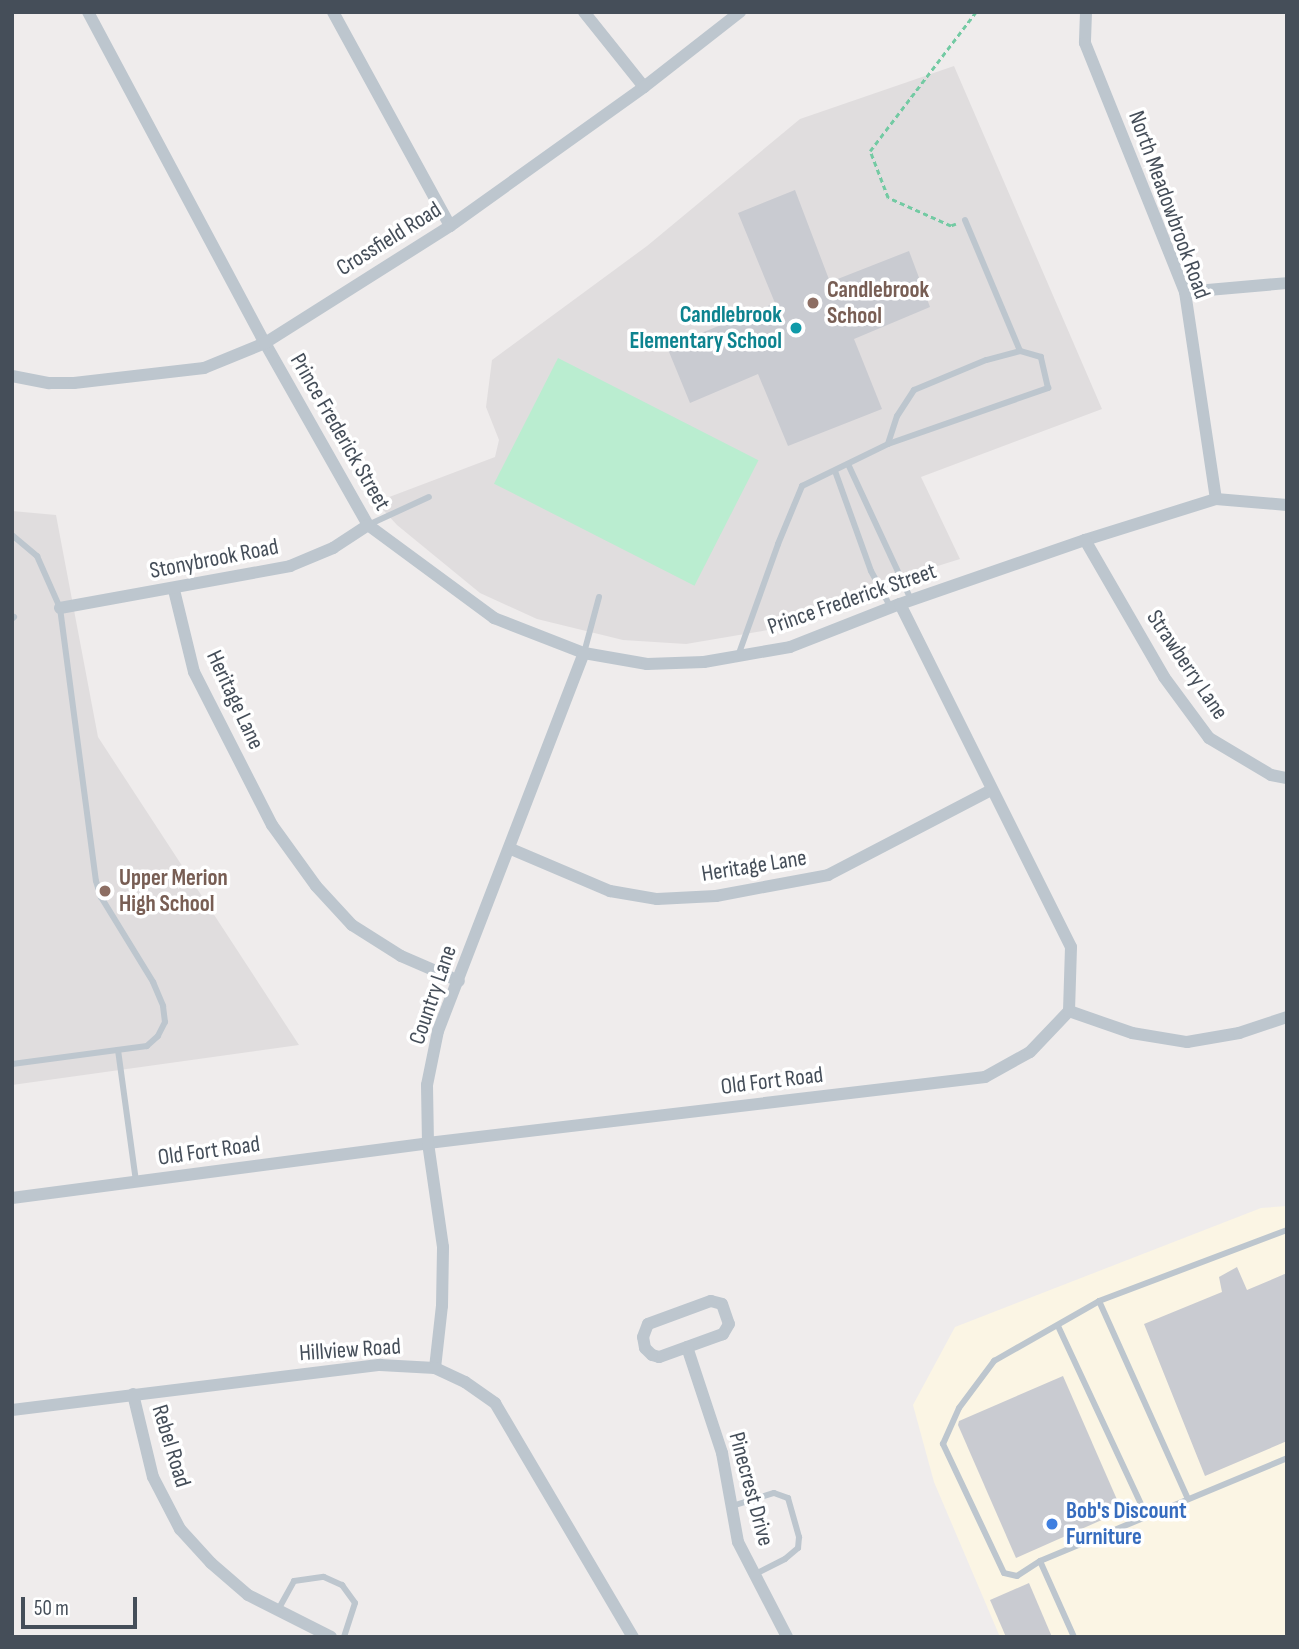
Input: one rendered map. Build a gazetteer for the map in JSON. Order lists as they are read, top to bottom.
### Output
{
  "streets": {
    "street": [
      "North Meadowbrook Road",
      "Crossfield Road",
      "Prince Frederick Street",
      "Stonybrook Road",
      "Strawberry Lane",
      "Heritage Lane",
      "Country Lane",
      "Old Fort Road",
      "Hillview Road",
      "Rebel Road",
      "Pinecrest Drive"
    ]
  },
  "crossings": [
    ["North Meadowbrook Road", "Prince Frederick Street"],
    ["Crossfield Road", "Prince Frederick Street"],
    ["Prince Frederick Street", "Stonybrook Road"],
    ["Prince Frederick Street", "Strawberry Lane"],
    ["Prince Frederick Street", "Country Lane"],
    ["Stonybrook Road", "Heritage Lane"],
    ["Heritage Lane", "Country Lane"],
    ["Country Lane", "Old Fort Road"],
    ["Country Lane", "Hillview Road"],
    ["Hillview Road", "Rebel Road"]
  ],
  "places": [
    "Candlebrook School",
    "Candlebrook Elementary School",
    "Upper Merion High School",
    "Bob's Discount Furniture"
  ],
  "scale_bar": "50 m"
}
